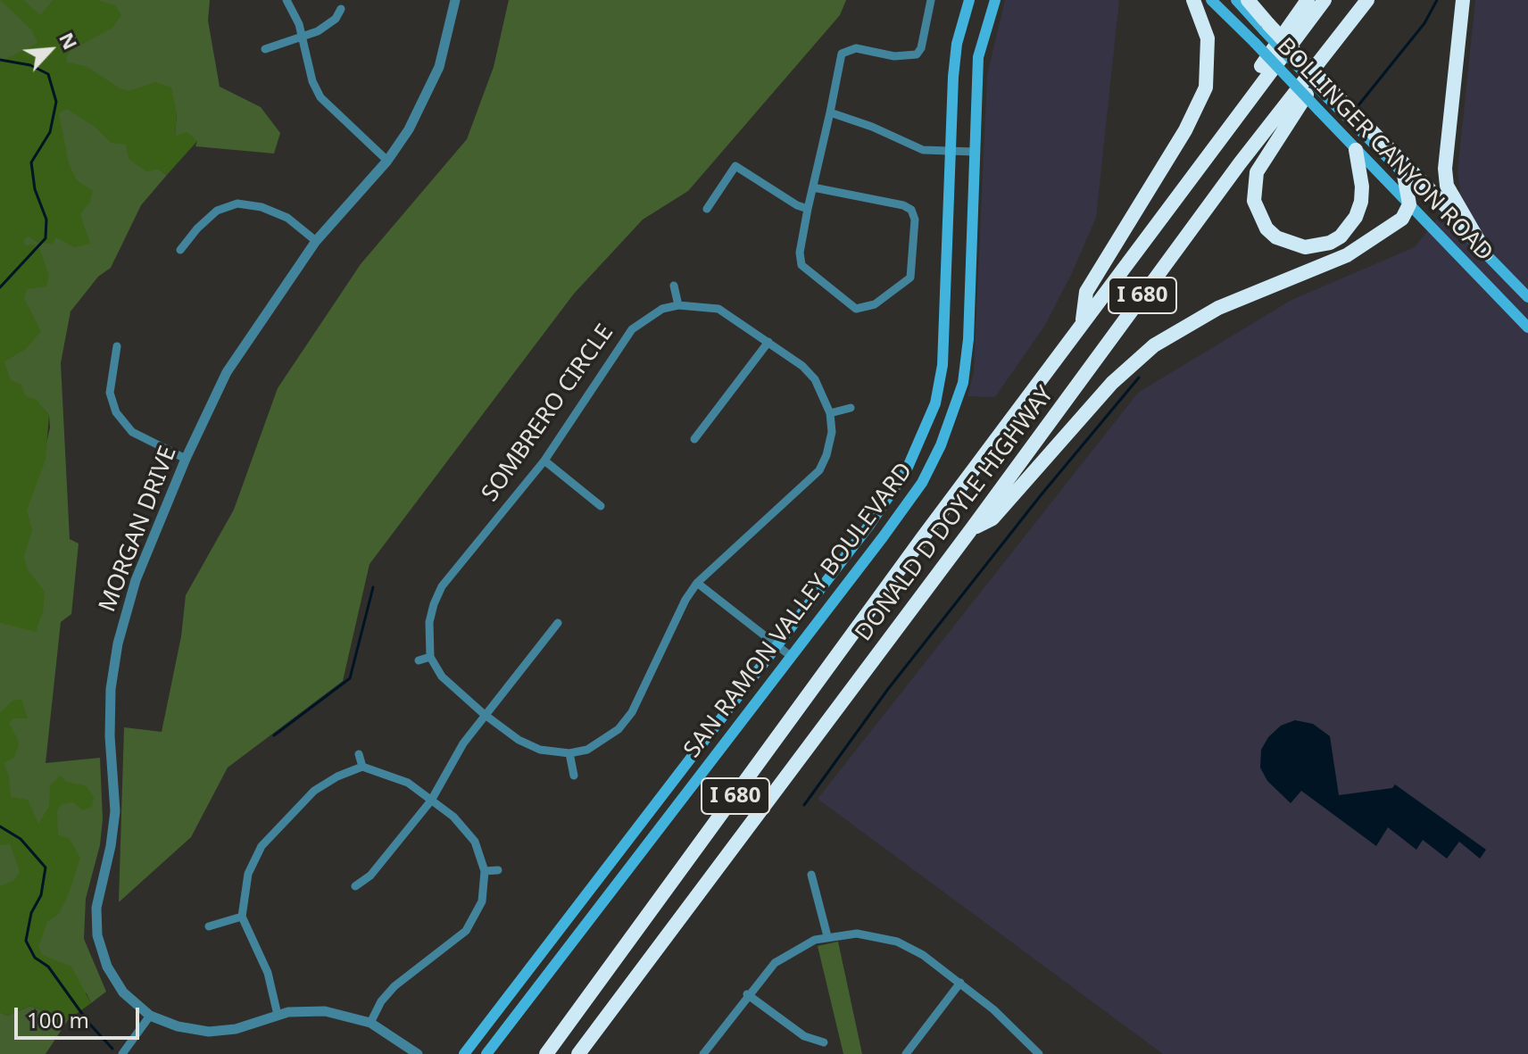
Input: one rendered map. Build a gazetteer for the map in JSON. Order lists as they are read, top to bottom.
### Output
{
  "streets": {
    "highway": ["I 680", "DONALD D DOYLE HIGHWAY"],
    "main road": ["BOLLINGER CANYON ROAD", "SAN RAMON VALLEY BOULEVARD"],
    "street": ["SOMBRERO CIRCLE", "MORGAN DRIVE"]
  },
  "scale_bar": "100 m",
  "north": "top right"
}
